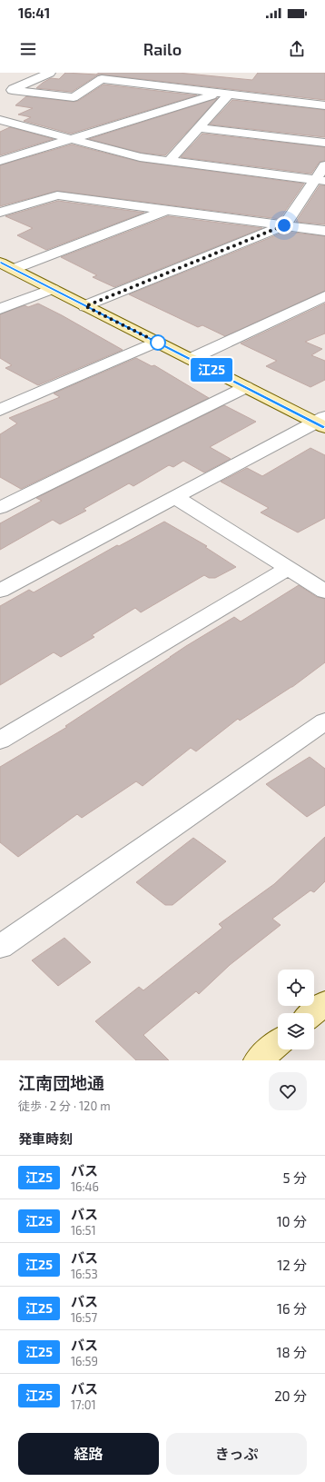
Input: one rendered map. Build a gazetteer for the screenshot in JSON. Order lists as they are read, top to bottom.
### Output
{
  "lines": ["bus line 江25"],
  "page": {
    "status": "16:41",
    "header": "Railo",
    "on_map": "江25",
    "heading": [
      ["江南団地通", "徒歩 · 2 分 · 120 m"],
      "発車時刻"
    ],
    "list": [
      {
        "mark": "江25",
        "name": "バス",
        "note": "16:46",
        "value": "5 分"
      },
      {
        "mark": "江25",
        "name": "バス",
        "note": "16:51",
        "value": "10 分"
      },
      {
        "mark": "江25",
        "name": "バス",
        "note": "16:53",
        "value": "12 分"
      },
      {
        "mark": "江25",
        "name": "バス",
        "note": "16:57",
        "value": "16 分"
      },
      {
        "mark": "江25",
        "name": "バス",
        "note": "16:59",
        "value": "18 分"
      },
      {
        "mark": "江25",
        "name": "バス",
        "note": "17:01",
        "value": "20 分"
      }
    ],
    "buttons": ["経路", "きっぷ"]
  }
}
